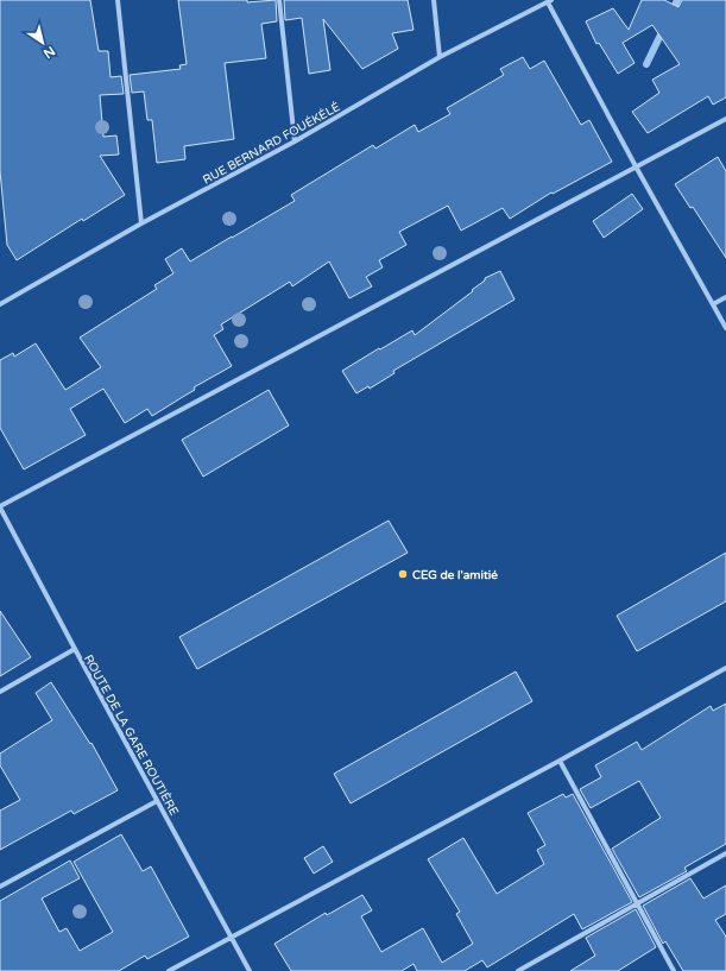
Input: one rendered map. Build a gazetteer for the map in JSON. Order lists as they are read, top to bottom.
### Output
{
  "streets": {
    "street": ["RUE BERNARD FOUÉKÉLÉ", "ROUTE DE LA GARE ROUTIÈRE"]
  },
  "places": ["CEG de l'amitié"],
  "north": "bottom right"
}
